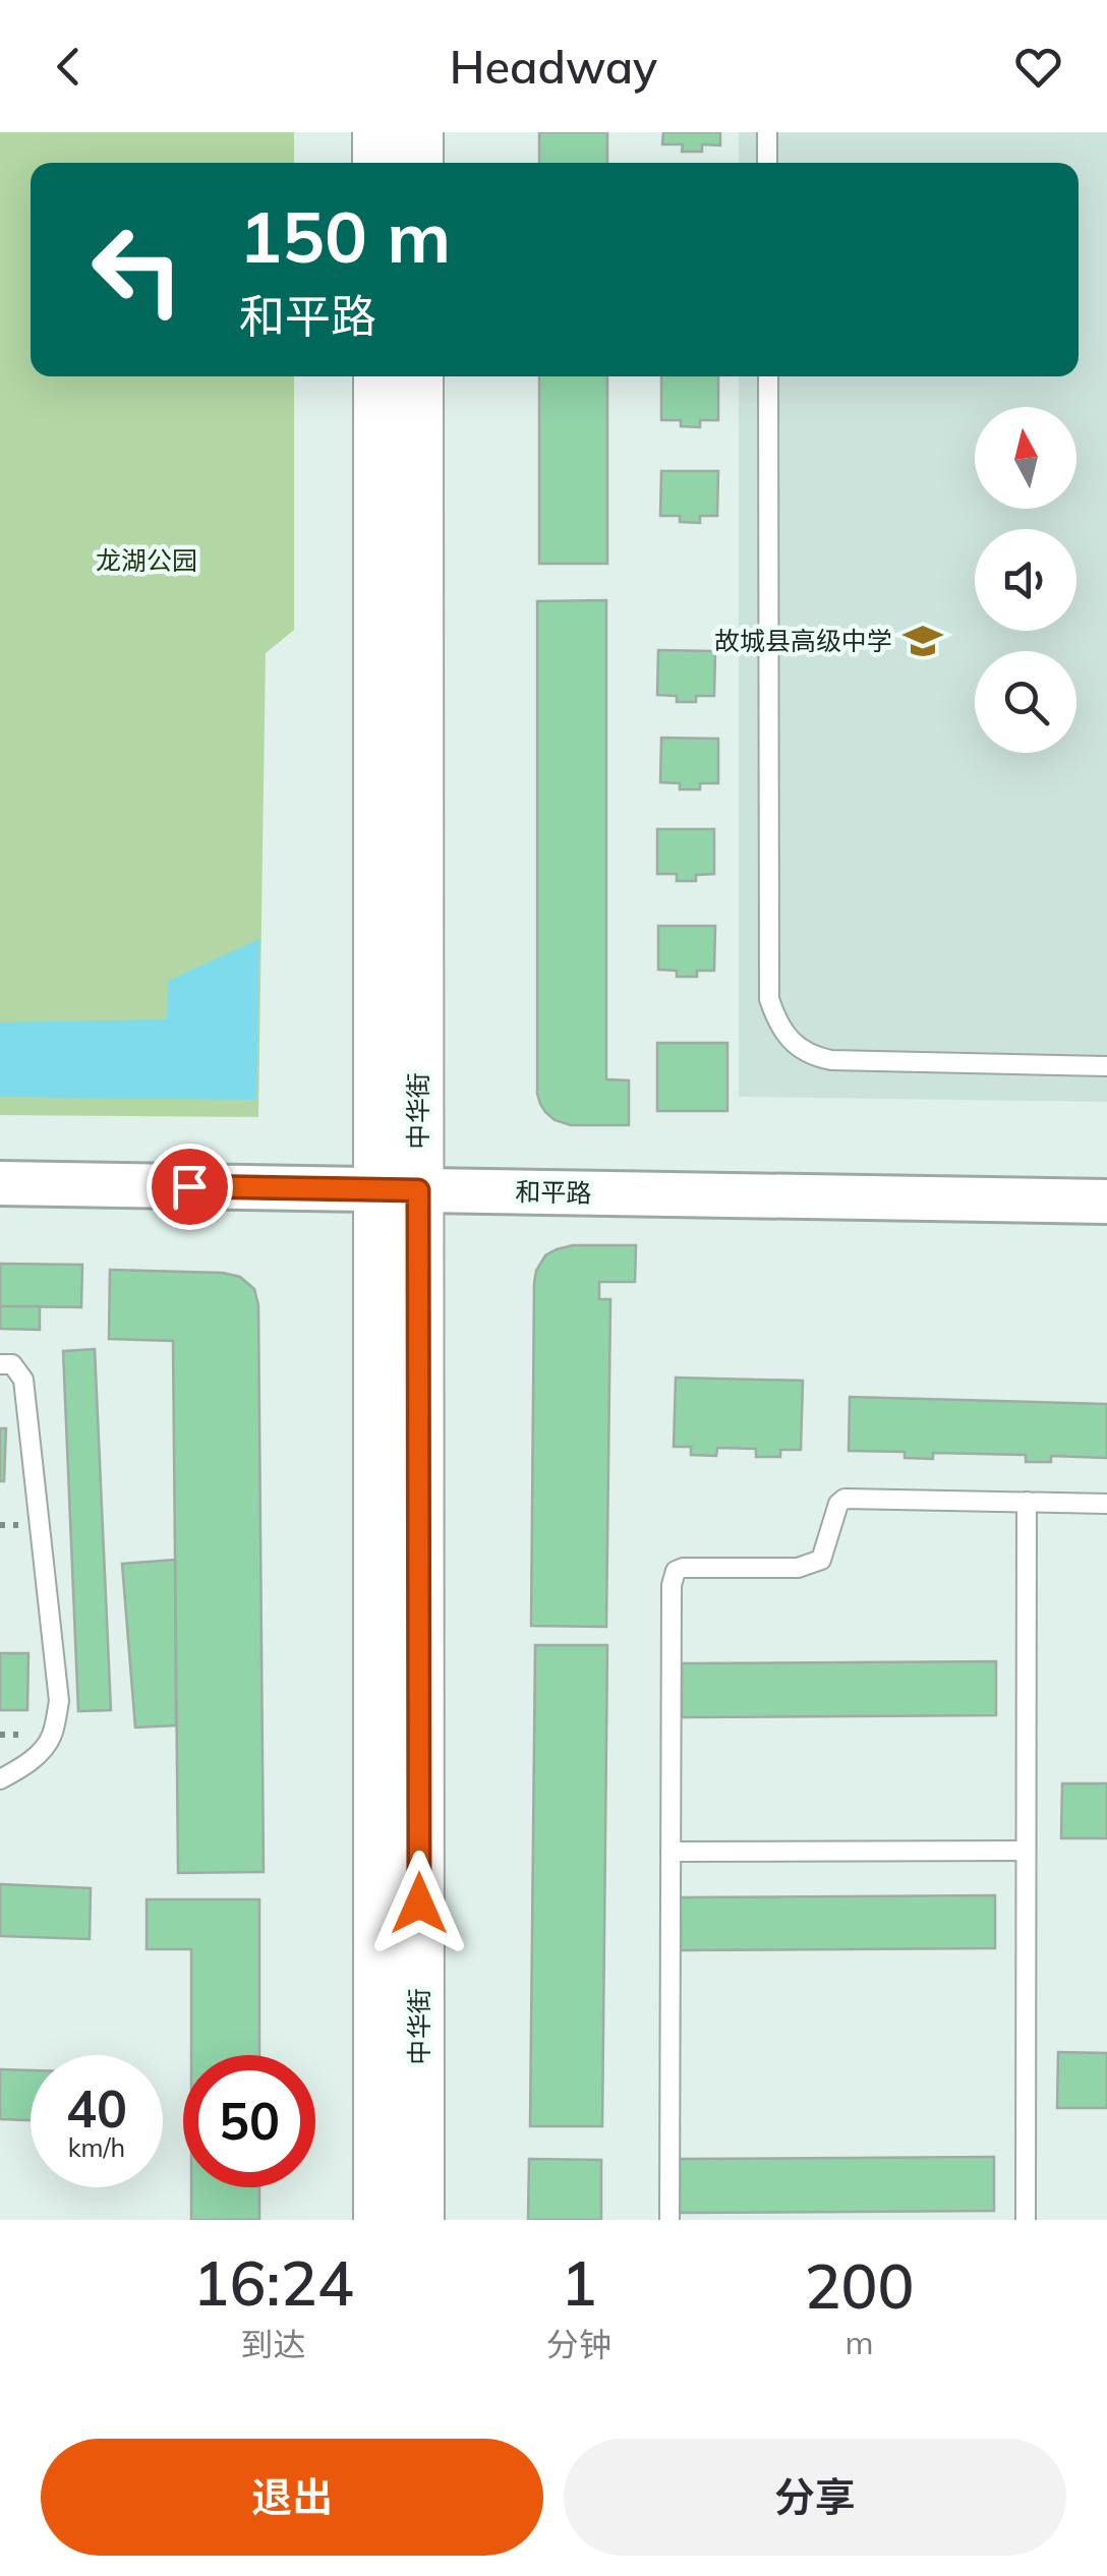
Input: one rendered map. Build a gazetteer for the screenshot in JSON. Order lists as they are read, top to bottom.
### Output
{
  "streets": {
    "main road": ["中华街"],
    "street": ["和平路"]
  },
  "crossings": [
    ["中华街", "和平路"]
  ],
  "parks": ["龙湖公园"],
  "places": {
    "school or university": ["故城县高级中学"]
  },
  "north": "top",
  "page": {
    "header": "Headway",
    "turn": ["150 m", "和平路"],
    "speed": "40 km/h",
    "limit": "50",
    "eta": [
      "16:24",
      "到达",
      "1",
      "分钟",
      "200",
      "m"
    ],
    "buttons": ["退出", "分享"]
  }
}
